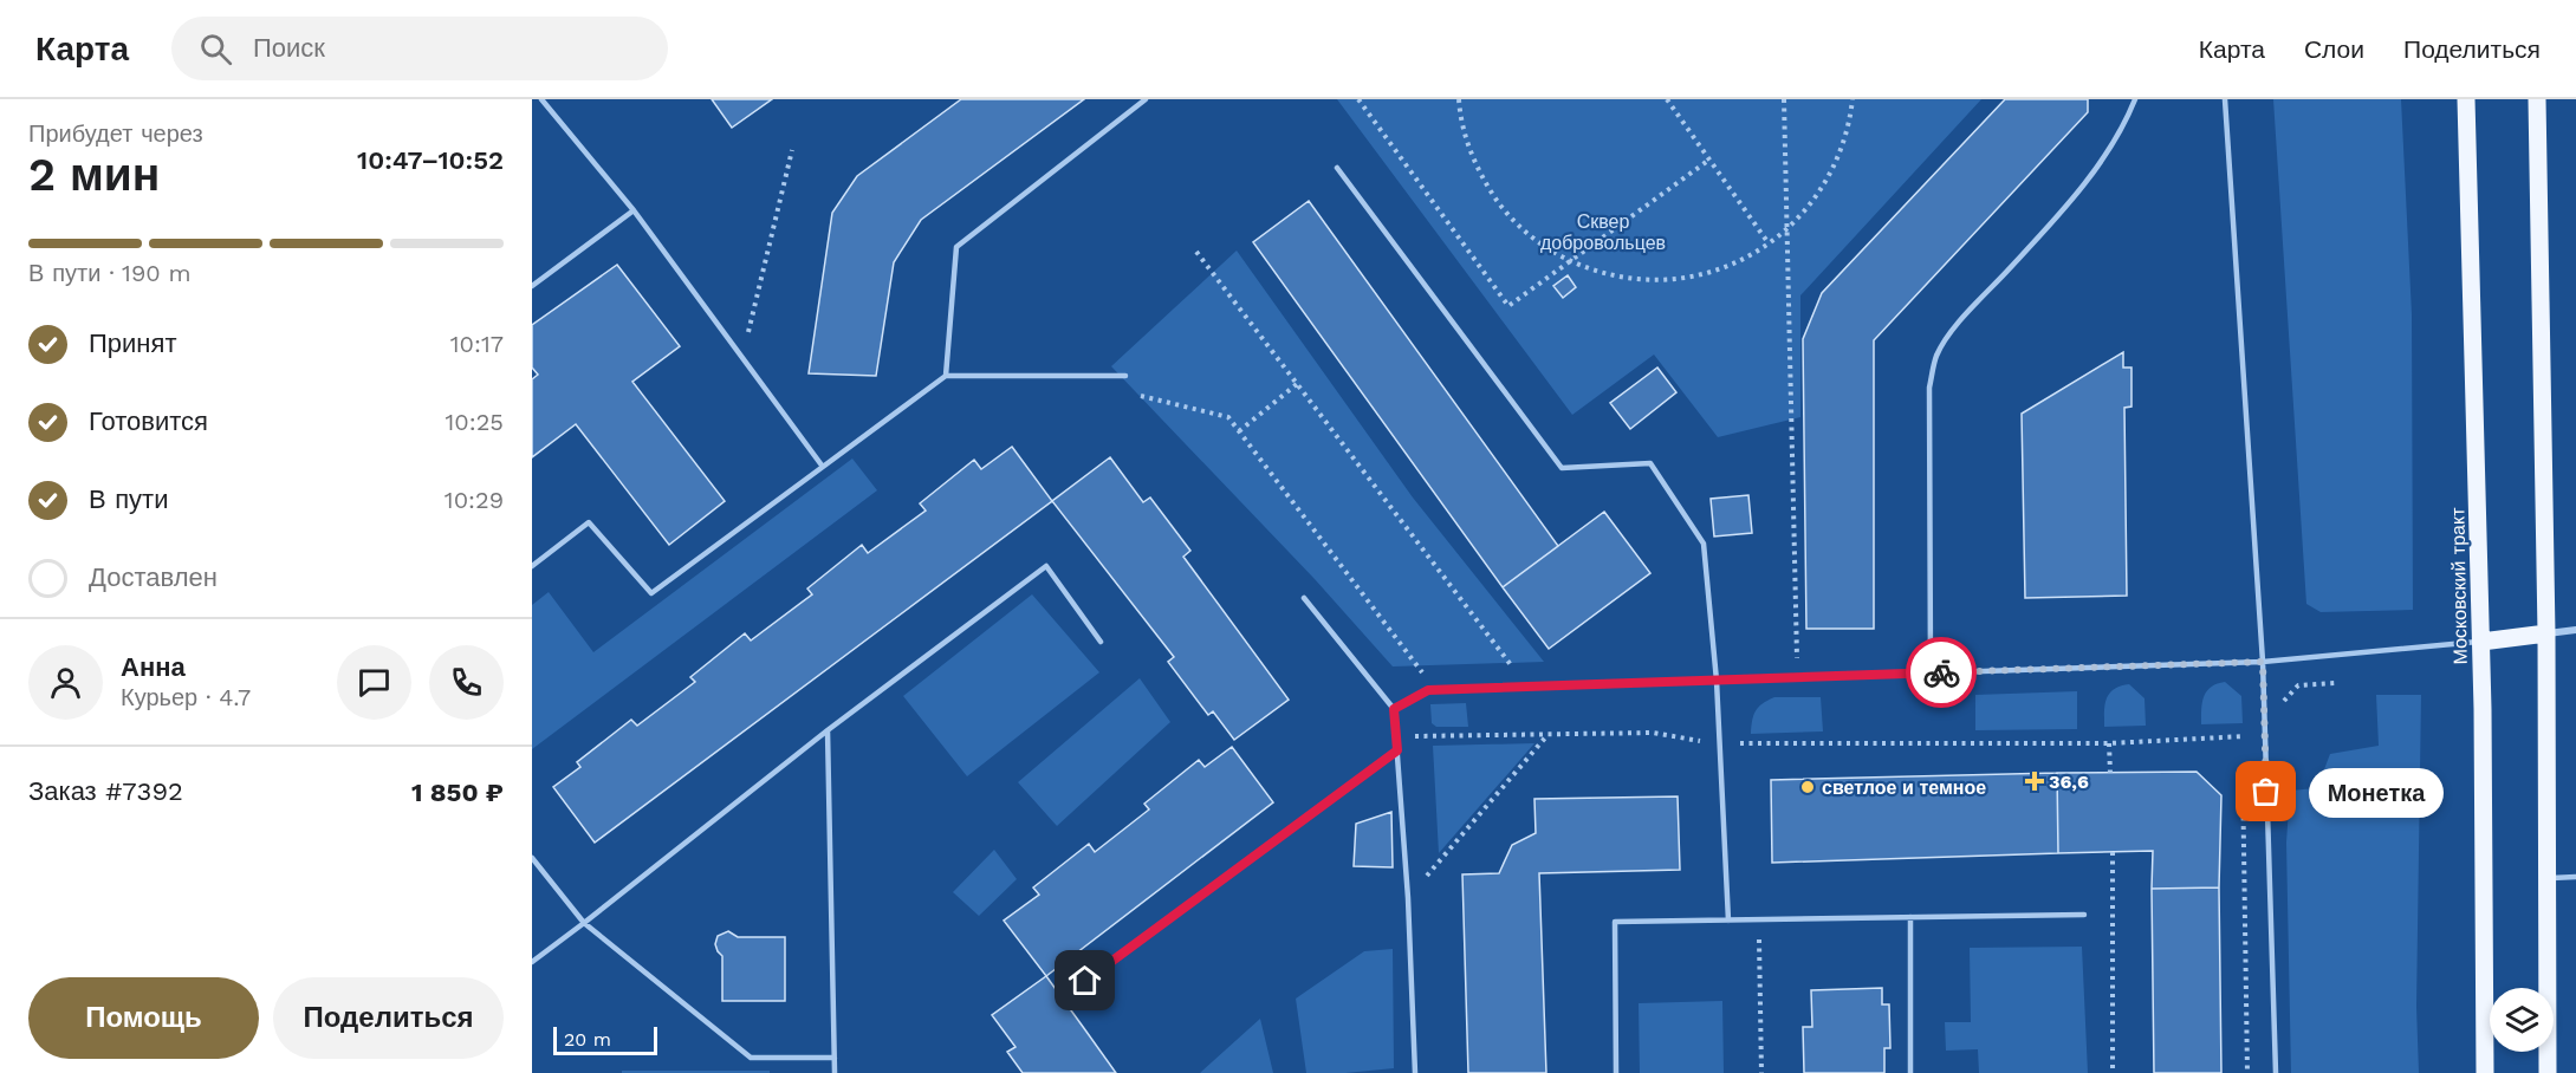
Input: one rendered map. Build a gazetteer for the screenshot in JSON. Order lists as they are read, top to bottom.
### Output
{
  "streets": {
    "main road": ["Московский тракт"]
  },
  "parks": ["Сквер добровольцев"],
  "places": {
    "health": ["36,6"],
    "other": ["светлое и темное", "Монетка"]
  },
  "scale_bar": "20 m",
  "page": {
    "header": "Карта",
    "search": "Поиск",
    "nav": ["Карта", "Слои", "Поделиться"],
    "heading": ["2 мин", "Прибудет через", "10:47–10:52"],
    "panel": [
      "Анна",
      "Курьер · 4.7",
      "Заказ #7392",
      "1 850 ₽"
    ],
    "bar": "В пути · 190 m",
    "list": [
      ["Принят", "10:17"],
      ["Готовится", "10:25"],
      ["В пути", "10:29"],
      "Доставлен"
    ],
    "bubble": "Монетка",
    "buttons": ["Помощь", "Поделиться"],
    "scale": "20 m"
  }
}
